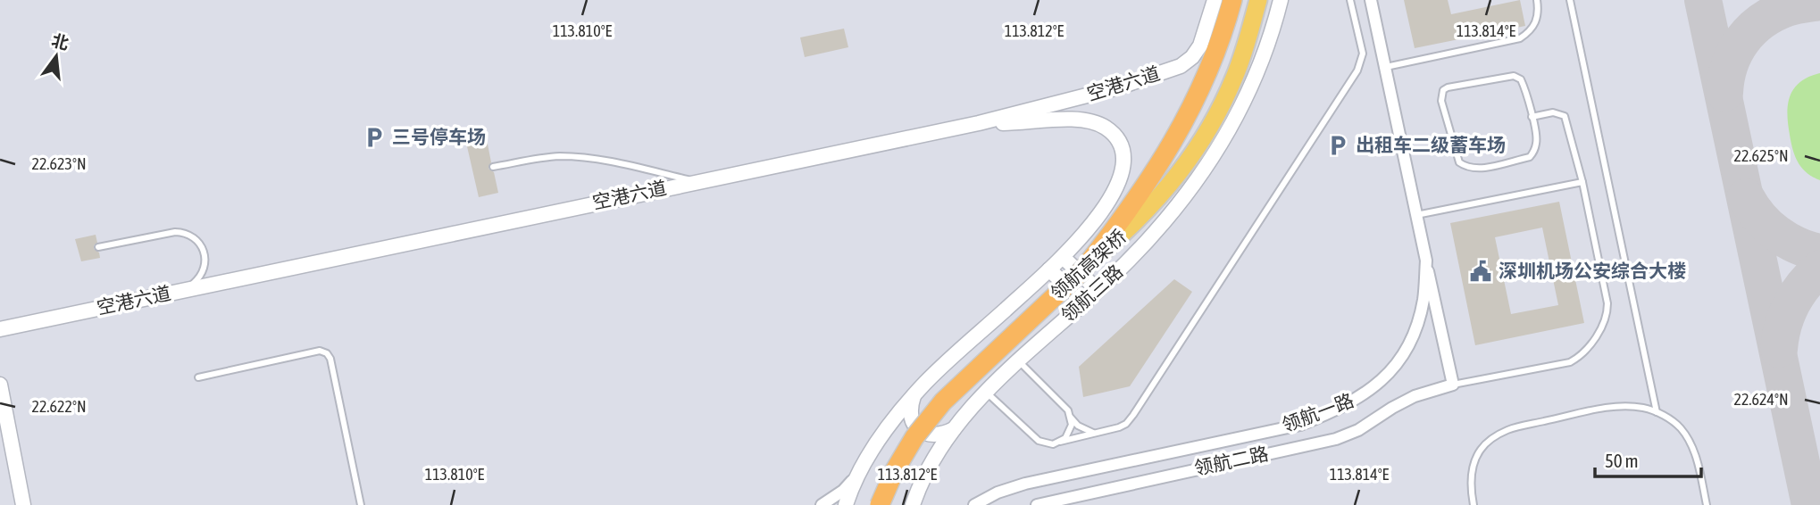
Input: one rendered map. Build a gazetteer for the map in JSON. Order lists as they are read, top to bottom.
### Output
{
  "streets": {
    "highway": ["领航高架桥"],
    "street": [
      "空港六道",
      "领航三路",
      "领航一路",
      "领航二路"
    ]
  },
  "places": {
    "parking": ["三号停车场", "出租车二级蓄车场"],
    "public building": ["深圳机场公安综合大楼"]
  },
  "scale_bar": "50 m",
  "north": "top",
  "coordinates": [
    "113.810°E",
    "113.812°E",
    "113.814°E",
    "22.625°N",
    "22.623°N",
    "22.624°N",
    "22.622°N"
  ]
}
